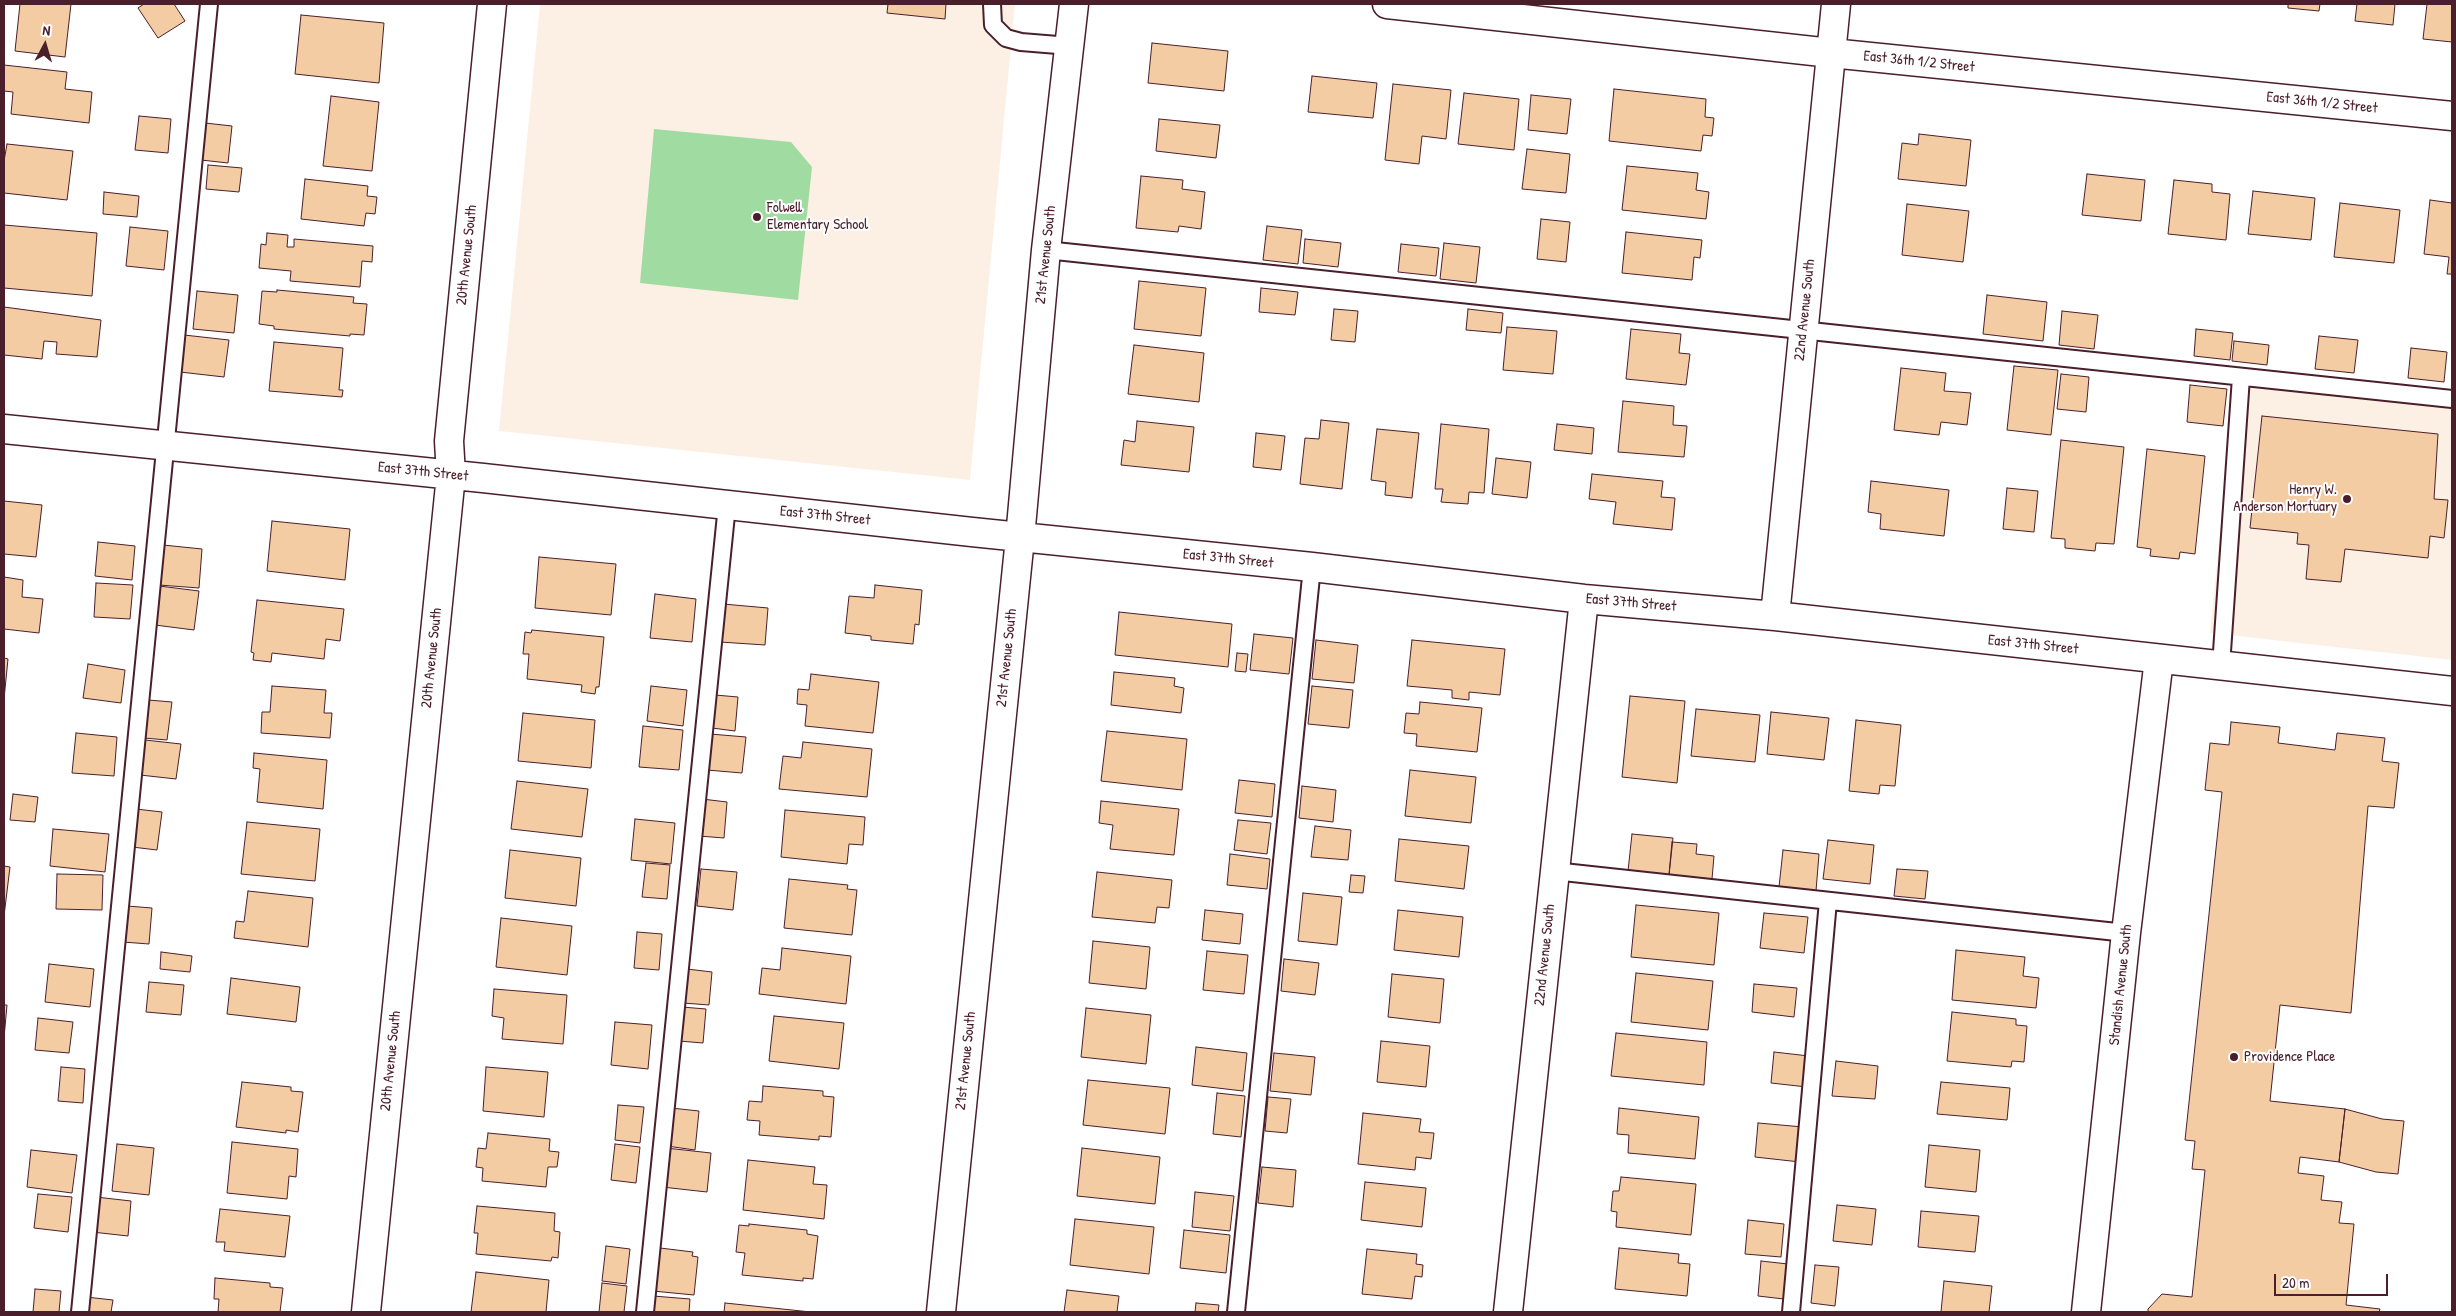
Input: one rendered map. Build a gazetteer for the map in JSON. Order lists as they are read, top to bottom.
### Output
{
  "streets": {
    "street": [
      "East 36th 1/2 Street",
      "20th Avenue South",
      "21st Avenue South",
      "22nd Avenue South",
      "East 37th Street",
      "Standish Avenue South"
    ]
  },
  "crossings": [
    ["East 36th 1/2 Street", "22nd Avenue South"],
    ["20th Avenue South", "East 37th Street"],
    ["21st Avenue South", "East 37th Street"],
    ["22nd Avenue South", "East 37th Street"],
    ["East 37th Street", "Standish Avenue South"]
  ],
  "places": ["Folwell Elementary School", "Henry W. Anderson Mortuary", "Providence Place"],
  "scale_bar": "20 m",
  "north": "top"
}
